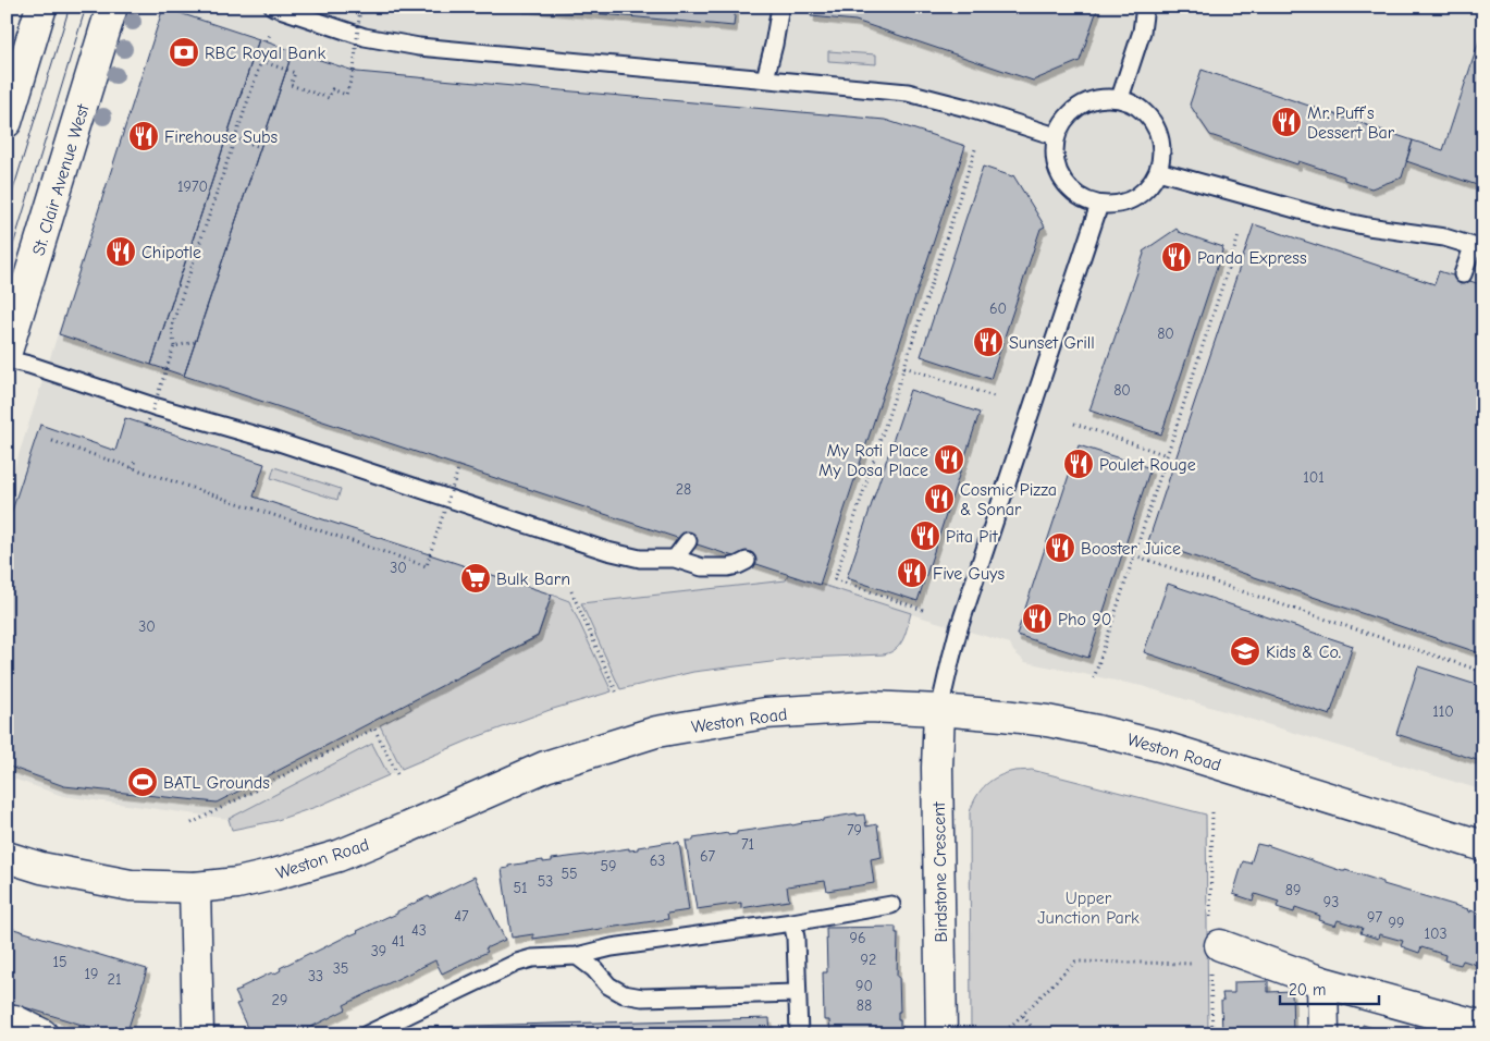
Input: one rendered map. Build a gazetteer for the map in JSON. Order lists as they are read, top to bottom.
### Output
{
  "streets": {
    "main road": ["St. Clair Avenue West", "Weston Road", "Birdstone Crescent"]
  },
  "crossings": [
    ["Weston Road", "Birdstone Crescent"]
  ],
  "parks": ["Upper Junction Park"],
  "places": {
    "bank": ["RBC Royal Bank"],
    "restaurant": [
      "Mr. Puff’s Dessert Bar",
      "Firehouse Subs",
      "Chipotle",
      "Panda Express",
      "Sunset Grill",
      "My Roti Place My Dosa Place",
      "Poulet Rouge",
      "Cosmic Pizza & Sonar",
      "Pita Pit",
      "Booster Juice",
      "Five Guys",
      "Pho 90"
    ],
    "supermarket": ["Bulk Barn"],
    "school or university": ["Kids & Co."],
    "sports": ["BATL Grounds"]
  },
  "house_numbers": [
    "1970",
    "60",
    "80",
    "80",
    "101",
    "28",
    "30",
    "30",
    "110",
    "79",
    "71",
    "67",
    "63",
    "59",
    "55",
    "53",
    "51",
    "89",
    "93",
    "47",
    "97",
    "99",
    "43",
    "103",
    "96",
    "41",
    "39",
    "92",
    "15",
    "35",
    "19",
    "33",
    "21",
    "90",
    "29",
    "88"
  ],
  "scale_bar": "20 m"
}
